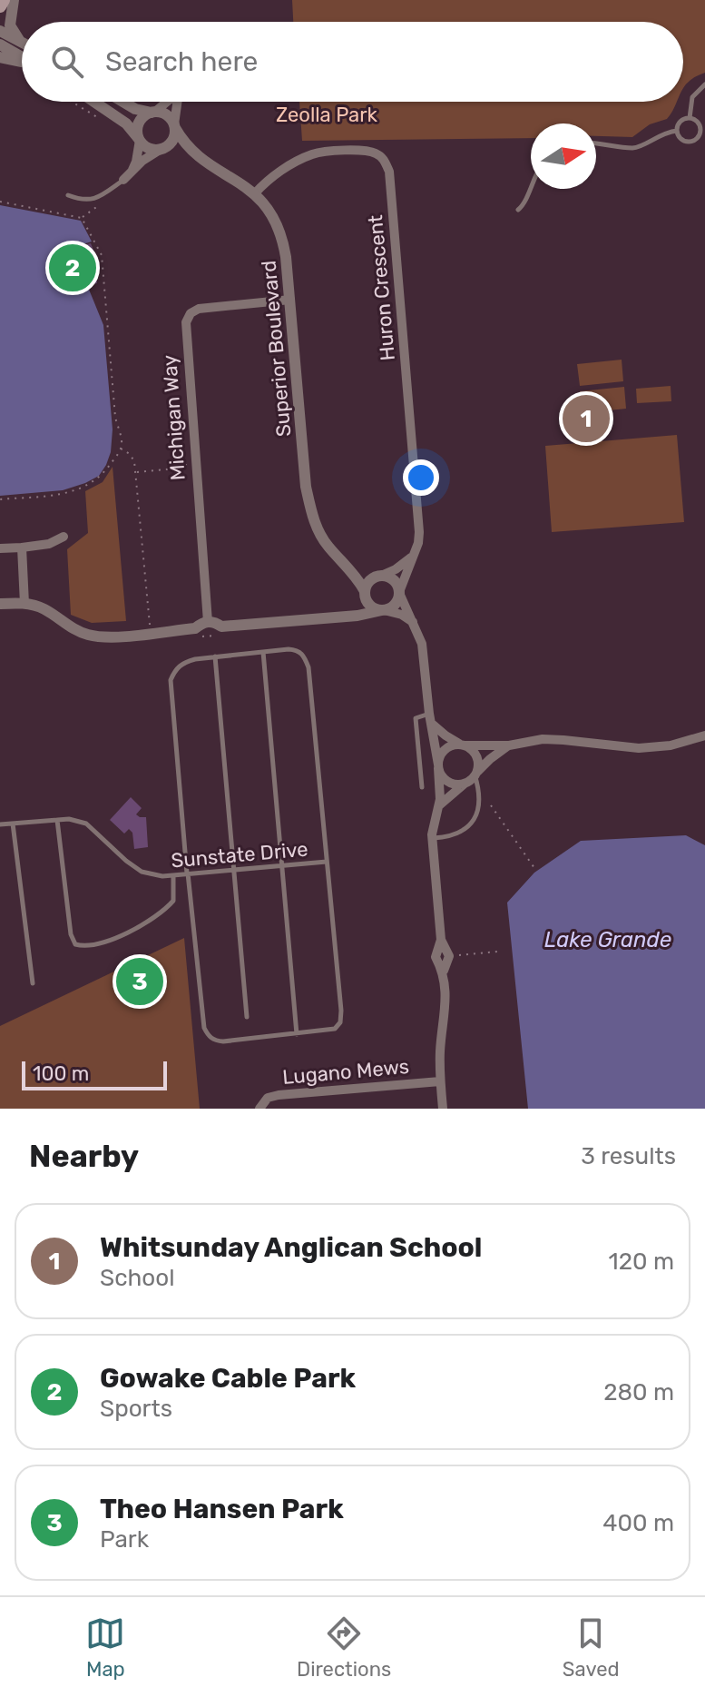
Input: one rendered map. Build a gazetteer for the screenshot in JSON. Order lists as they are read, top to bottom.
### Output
{
  "streets": {
    "street": [
      "Huron Crescent",
      "Superior Boulevard",
      "Michigan Way",
      "Lugano Mews"
    ],
    "lane": ["Sunstate Drive"]
  },
  "crossings": [
    ["Huron Crescent", "Superior Boulevard"],
    ["Superior Boulevard", "Michigan Way"]
  ],
  "water": ["Lake Grande"],
  "parks": ["Zeolla Park"],
  "scale_bar": "100 m",
  "north": "right",
  "page": {
    "search": "Search here",
    "pins": ["2", "1", "3"],
    "scale": "100 m",
    "heading": ["Nearby", "3 results"],
    "list": [
      {
        "mark": "1",
        "name": "Whitsunday Anglican School",
        "note": "School",
        "value": "120 m"
      },
      {
        "mark": "2",
        "name": "Gowake Cable Park",
        "note": "Sports",
        "value": "280 m"
      },
      {
        "mark": "3",
        "name": "Theo Hansen Park",
        "note": "Park",
        "value": "400 m"
      }
    ],
    "nav": ["Map", "Directions", "Saved"]
  }
}
